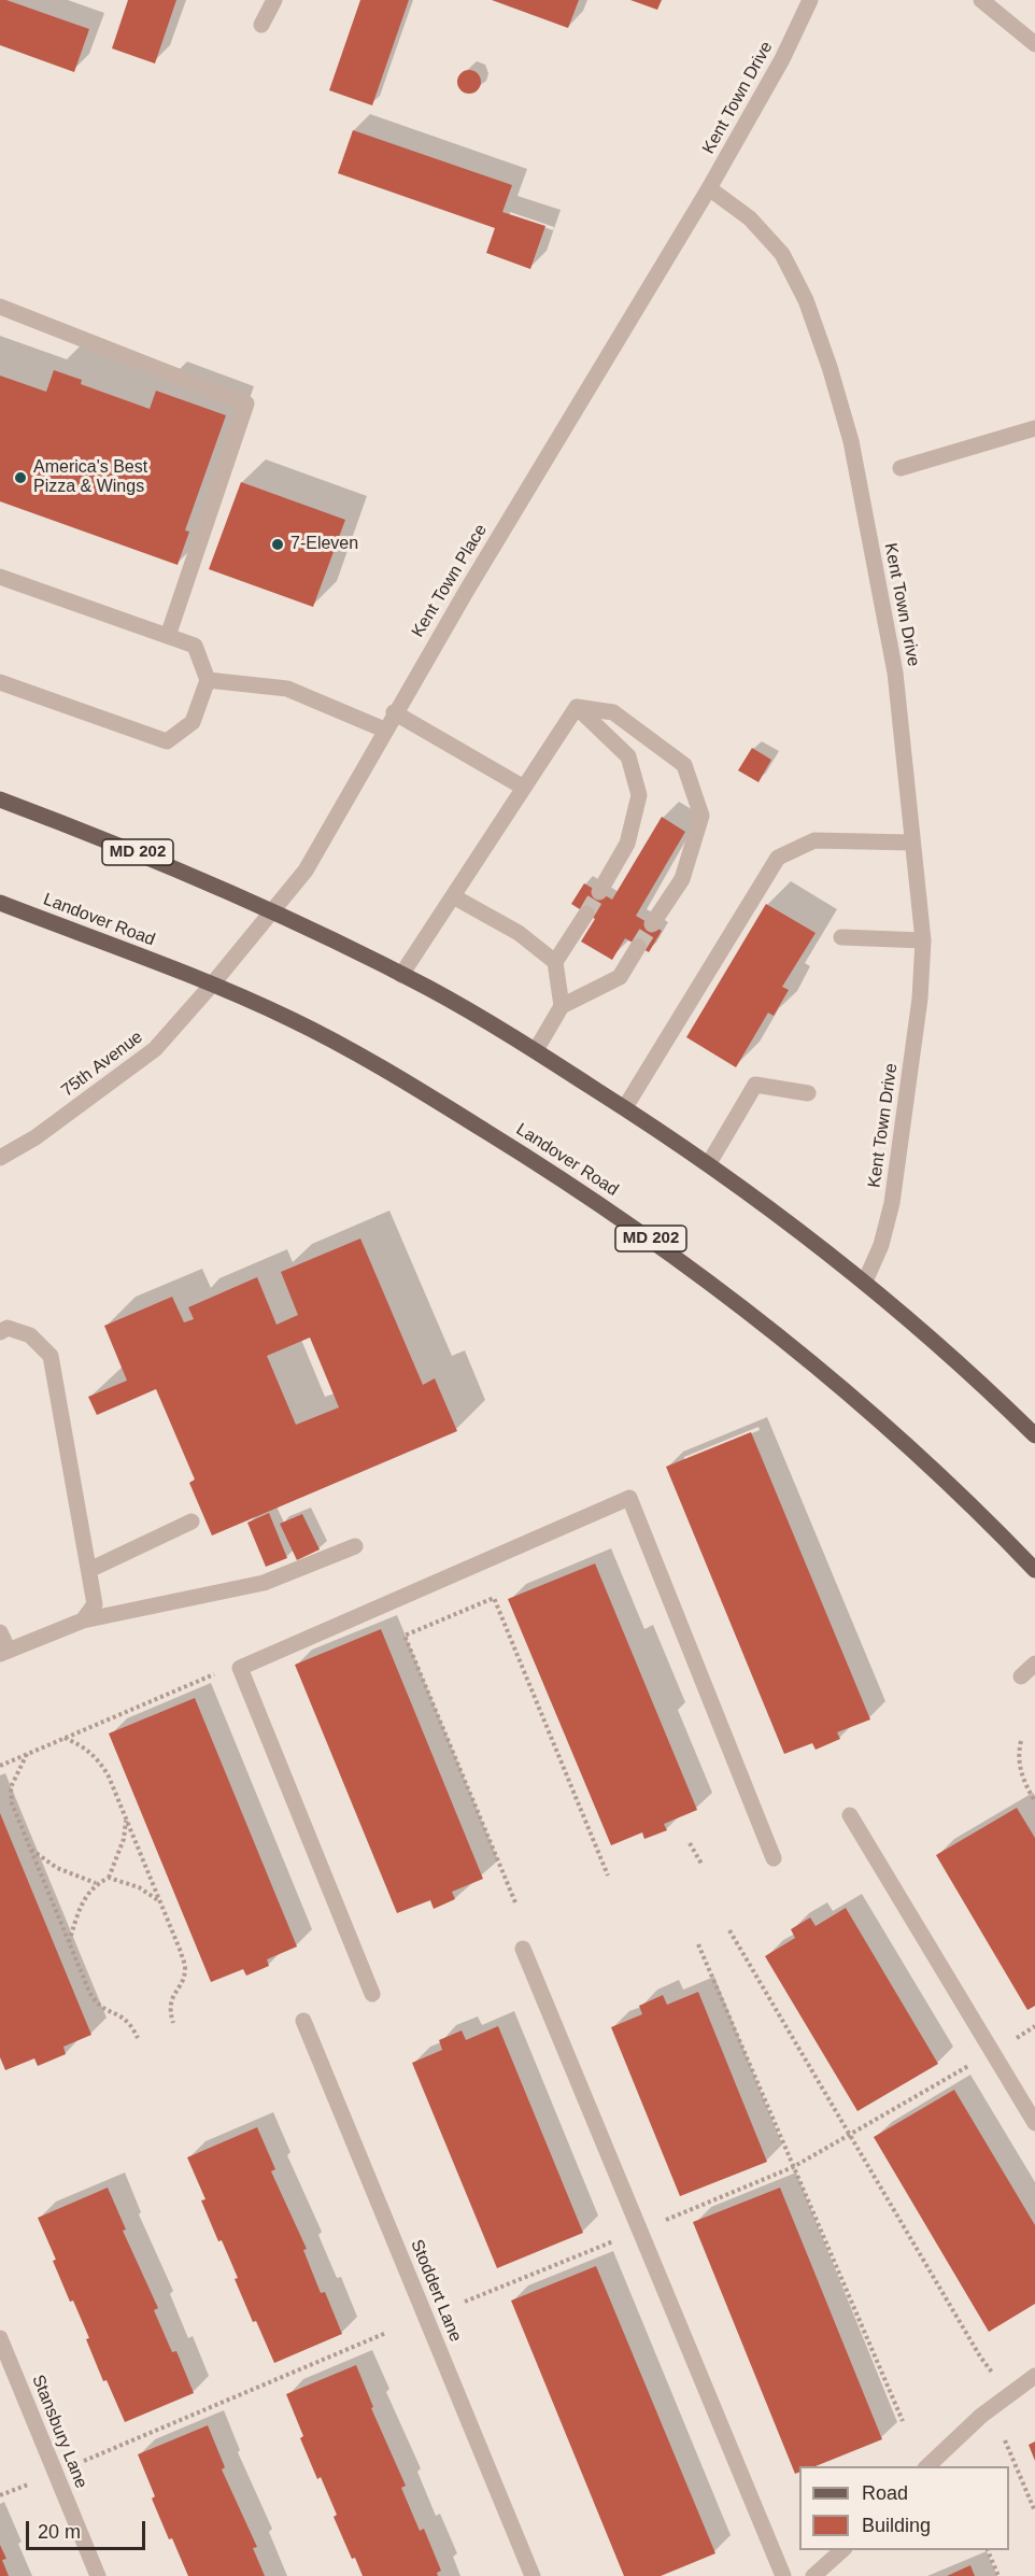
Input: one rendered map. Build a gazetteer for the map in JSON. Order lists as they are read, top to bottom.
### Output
{
  "streets": {
    "main road": ["MD 202", "Landover Road"],
    "street": [
      "Kent Town Drive",
      "Kent Town Place",
      "75th Avenue",
      "Stoddert Lane",
      "Stansbury Lane"
    ]
  },
  "crossings": [
    ["Kent Town Drive", "Kent Town Place"],
    ["Kent Town Drive", "MD 202"],
    ["Kent Town Place", "MD 202"],
    ["Kent Town Place", "Landover Road"],
    ["Kent Town Place", "75th Avenue"],
    ["Landover Road", "75th Avenue"]
  ],
  "places": ["America's Best Pizza & Wings", "7-Eleven"],
  "legend": ["Road", "Building"],
  "scale_bar": "20 m"
}
